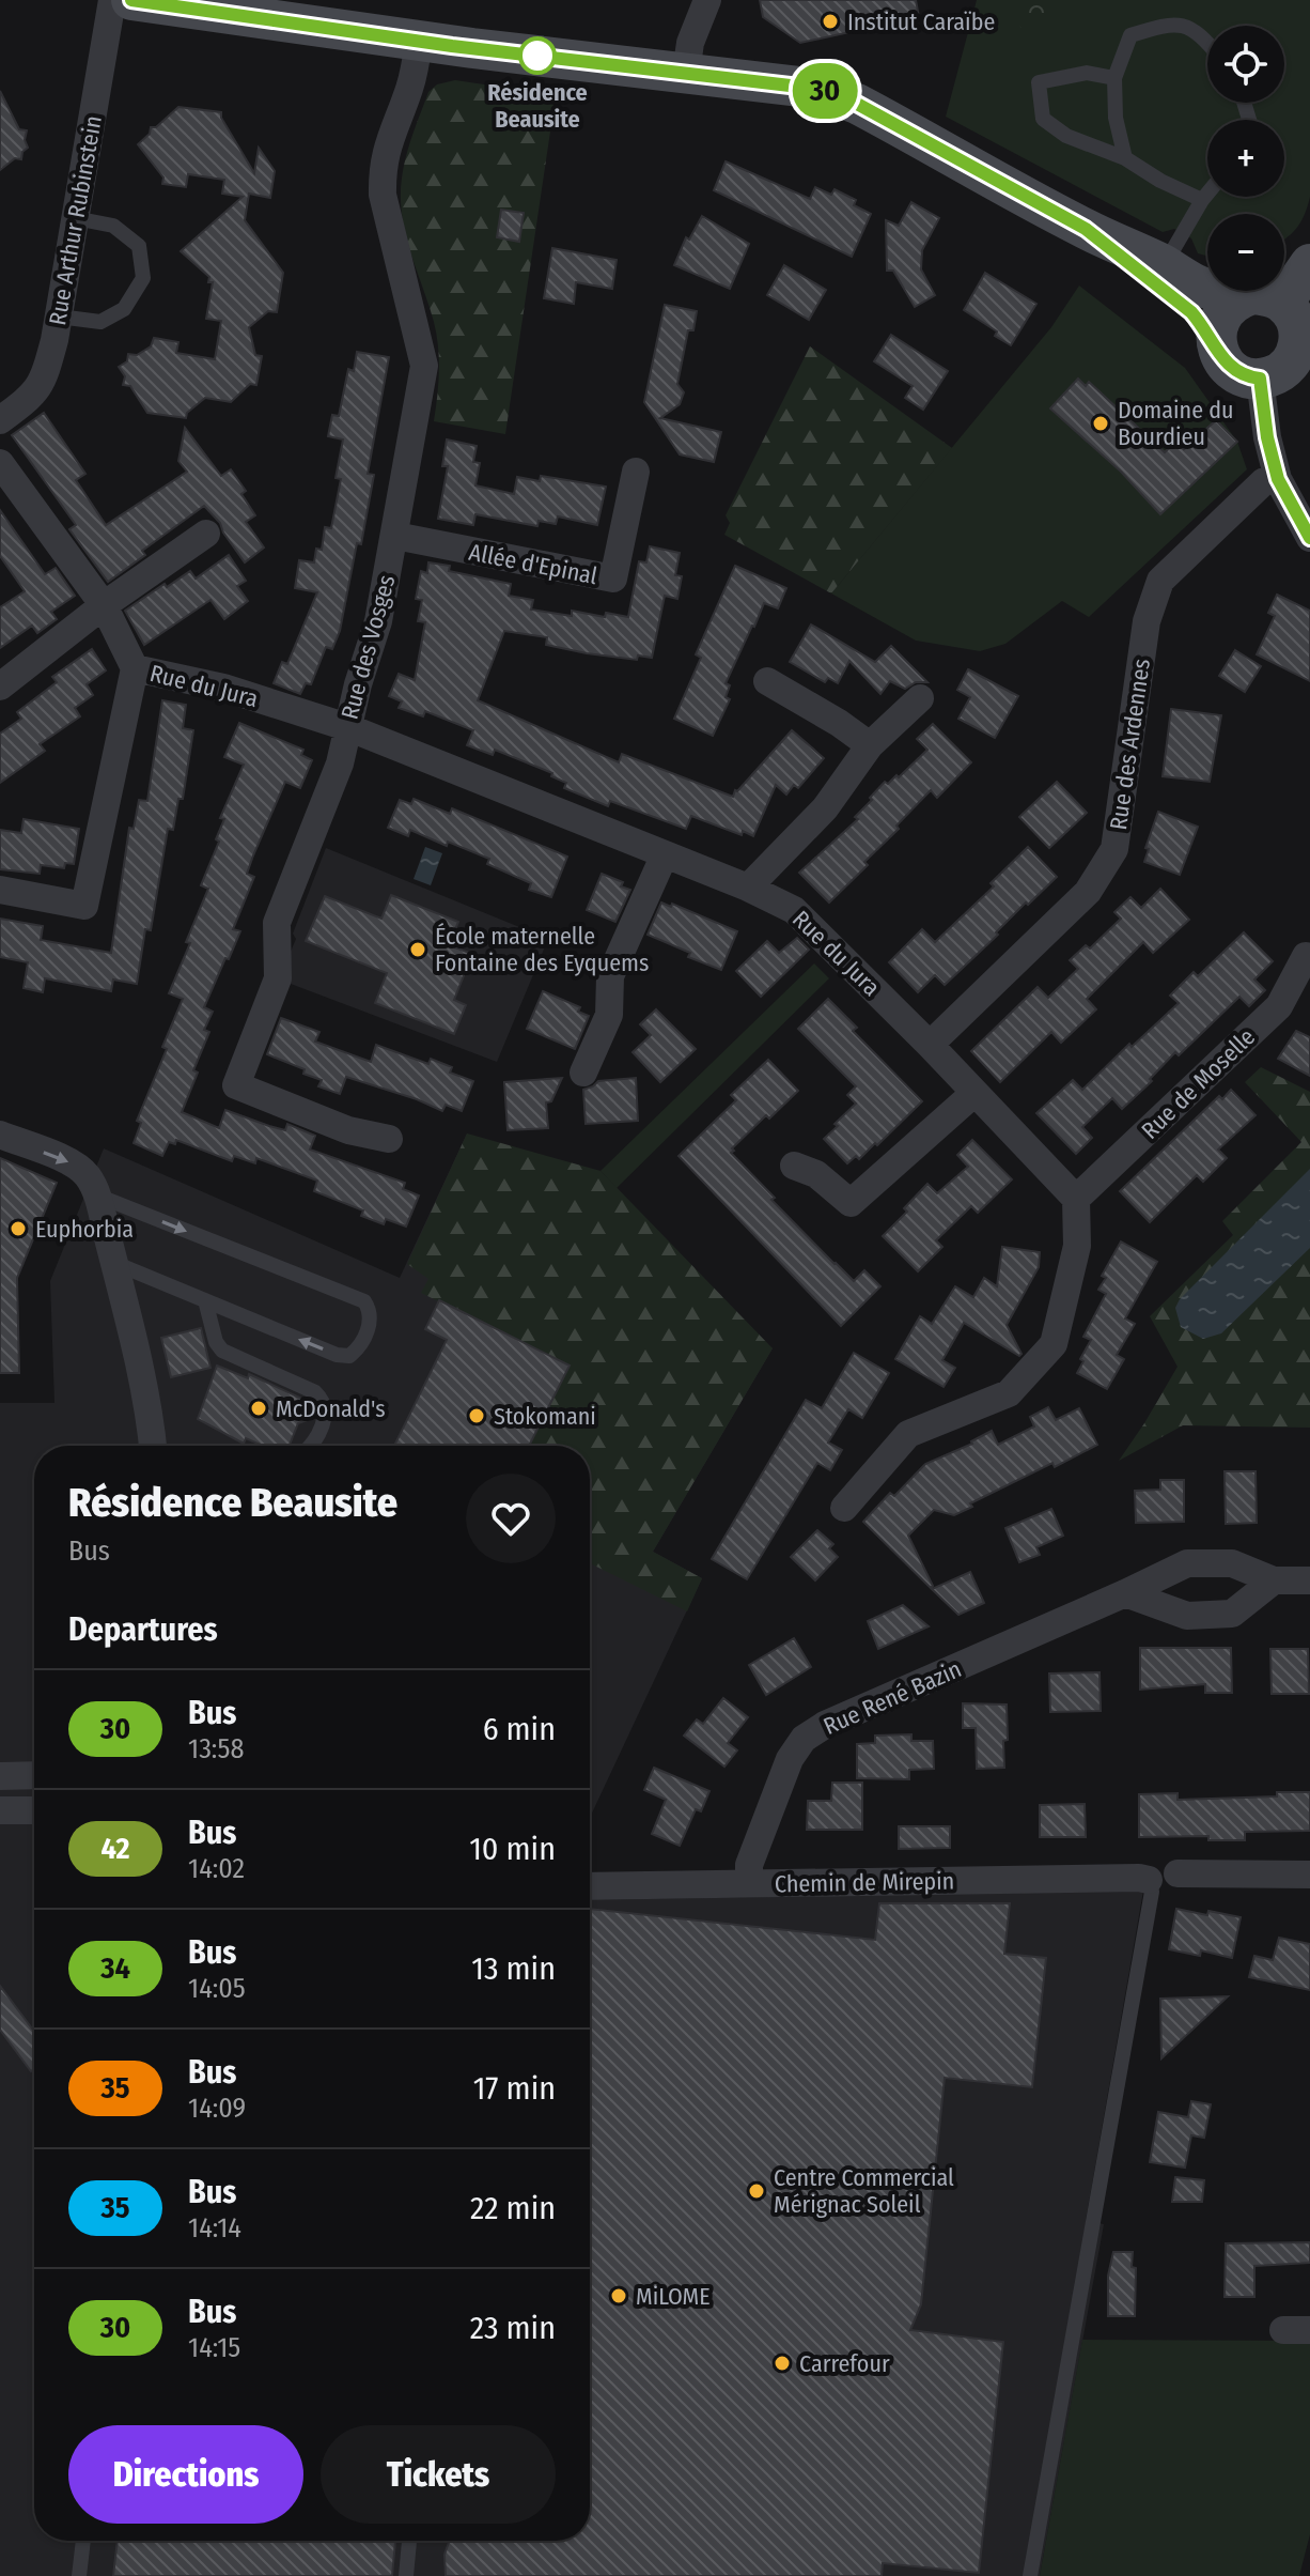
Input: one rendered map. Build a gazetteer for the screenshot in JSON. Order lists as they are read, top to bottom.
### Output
{
  "streets": {
    "street": [
      "Rue Arthur Rubinstein",
      "Allée d'Epinal",
      "Rue des Vosges",
      "Rue du Jura",
      "Rue des Ardennes",
      "Rue de Moselle",
      "Rue René Bazin",
      "Chemin de Mirepin"
    ]
  },
  "crossings": [
    ["Allée d'Epinal", "Rue des Vosges"],
    ["Rue des Vosges", "Rue du Jura"],
    ["Rue du Jura", "Rue des Ardennes"],
    ["Rue du Jura", "Rue de Moselle"],
    ["Rue René Bazin", "Chemin de Mirepin"]
  ],
  "places": [
    "Institut Caraïbe",
    "Résidence Beausite",
    "Domaine du Bourdieu",
    "École maternelle Fontaine des Eyquems",
    "Euphorbia",
    "McDonald's",
    "Stokomani",
    "Centre Commercial Mérignac Soleil",
    "MiLOME",
    "Carrefour"
  ],
  "lines": ["bus line 30"],
  "page": {
    "on_map": "30",
    "map_buttons": ["+", "−"],
    "heading": [
      ["Résidence Beausite", "Bus"],
      "Departures"
    ],
    "list": [
      {
        "mark": "30",
        "name": "Bus",
        "note": "13:58",
        "value": "6 min"
      },
      {
        "mark": "42",
        "name": "Bus",
        "note": "14:02",
        "value": "10 min"
      },
      {
        "mark": "34",
        "name": "Bus",
        "note": "14:05",
        "value": "13 min"
      },
      {
        "mark": "35",
        "name": "Bus",
        "note": "14:09",
        "value": "17 min"
      },
      {
        "mark": "35",
        "name": "Bus",
        "note": "14:14",
        "value": "22 min"
      },
      {
        "mark": "30",
        "name": "Bus",
        "note": "14:15",
        "value": "23 min"
      }
    ],
    "buttons": ["Directions", "Tickets"]
  }
}
